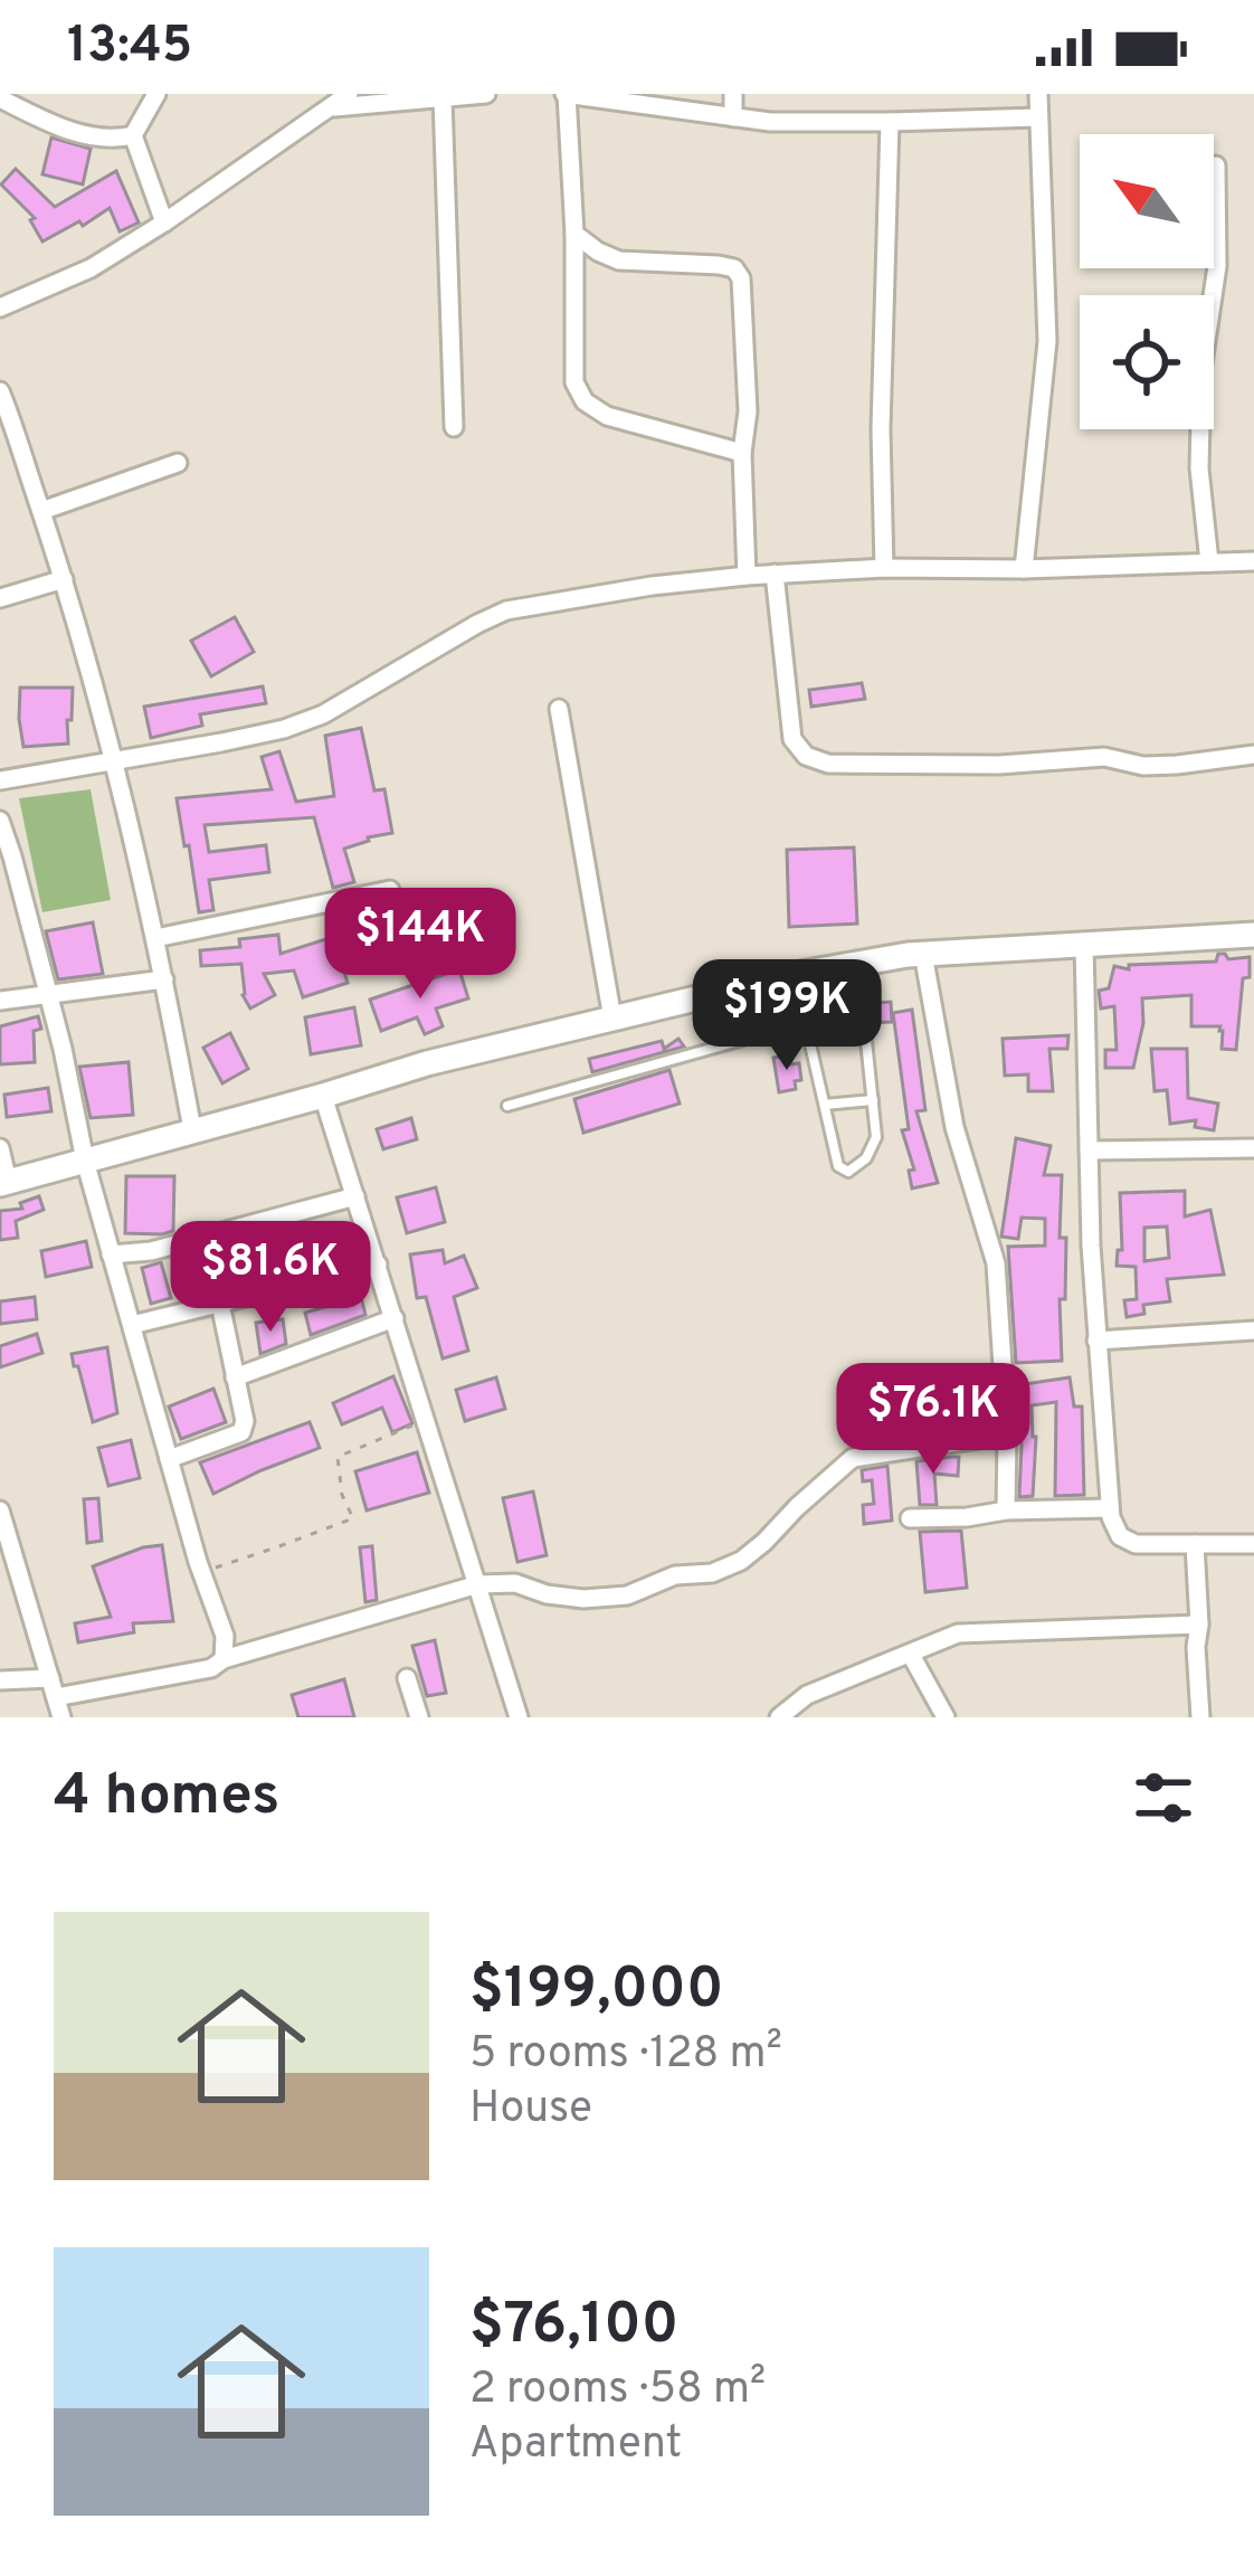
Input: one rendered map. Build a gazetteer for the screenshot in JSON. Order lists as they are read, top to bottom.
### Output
{
  "north": "top left",
  "page": {
    "status": "13:45",
    "price": [
      "$144K",
      "$199K",
      "$81.6K",
      "$76.1K"
    ],
    "heading": "4 homes",
    "list": [
      {
        "name": "$199,000",
        "note": "5 rooms · 128 m² · House"
      },
      {
        "name": "$76,100",
        "note": "2 rooms · 58 m² · Apartment"
      }
    ]
  }
}
